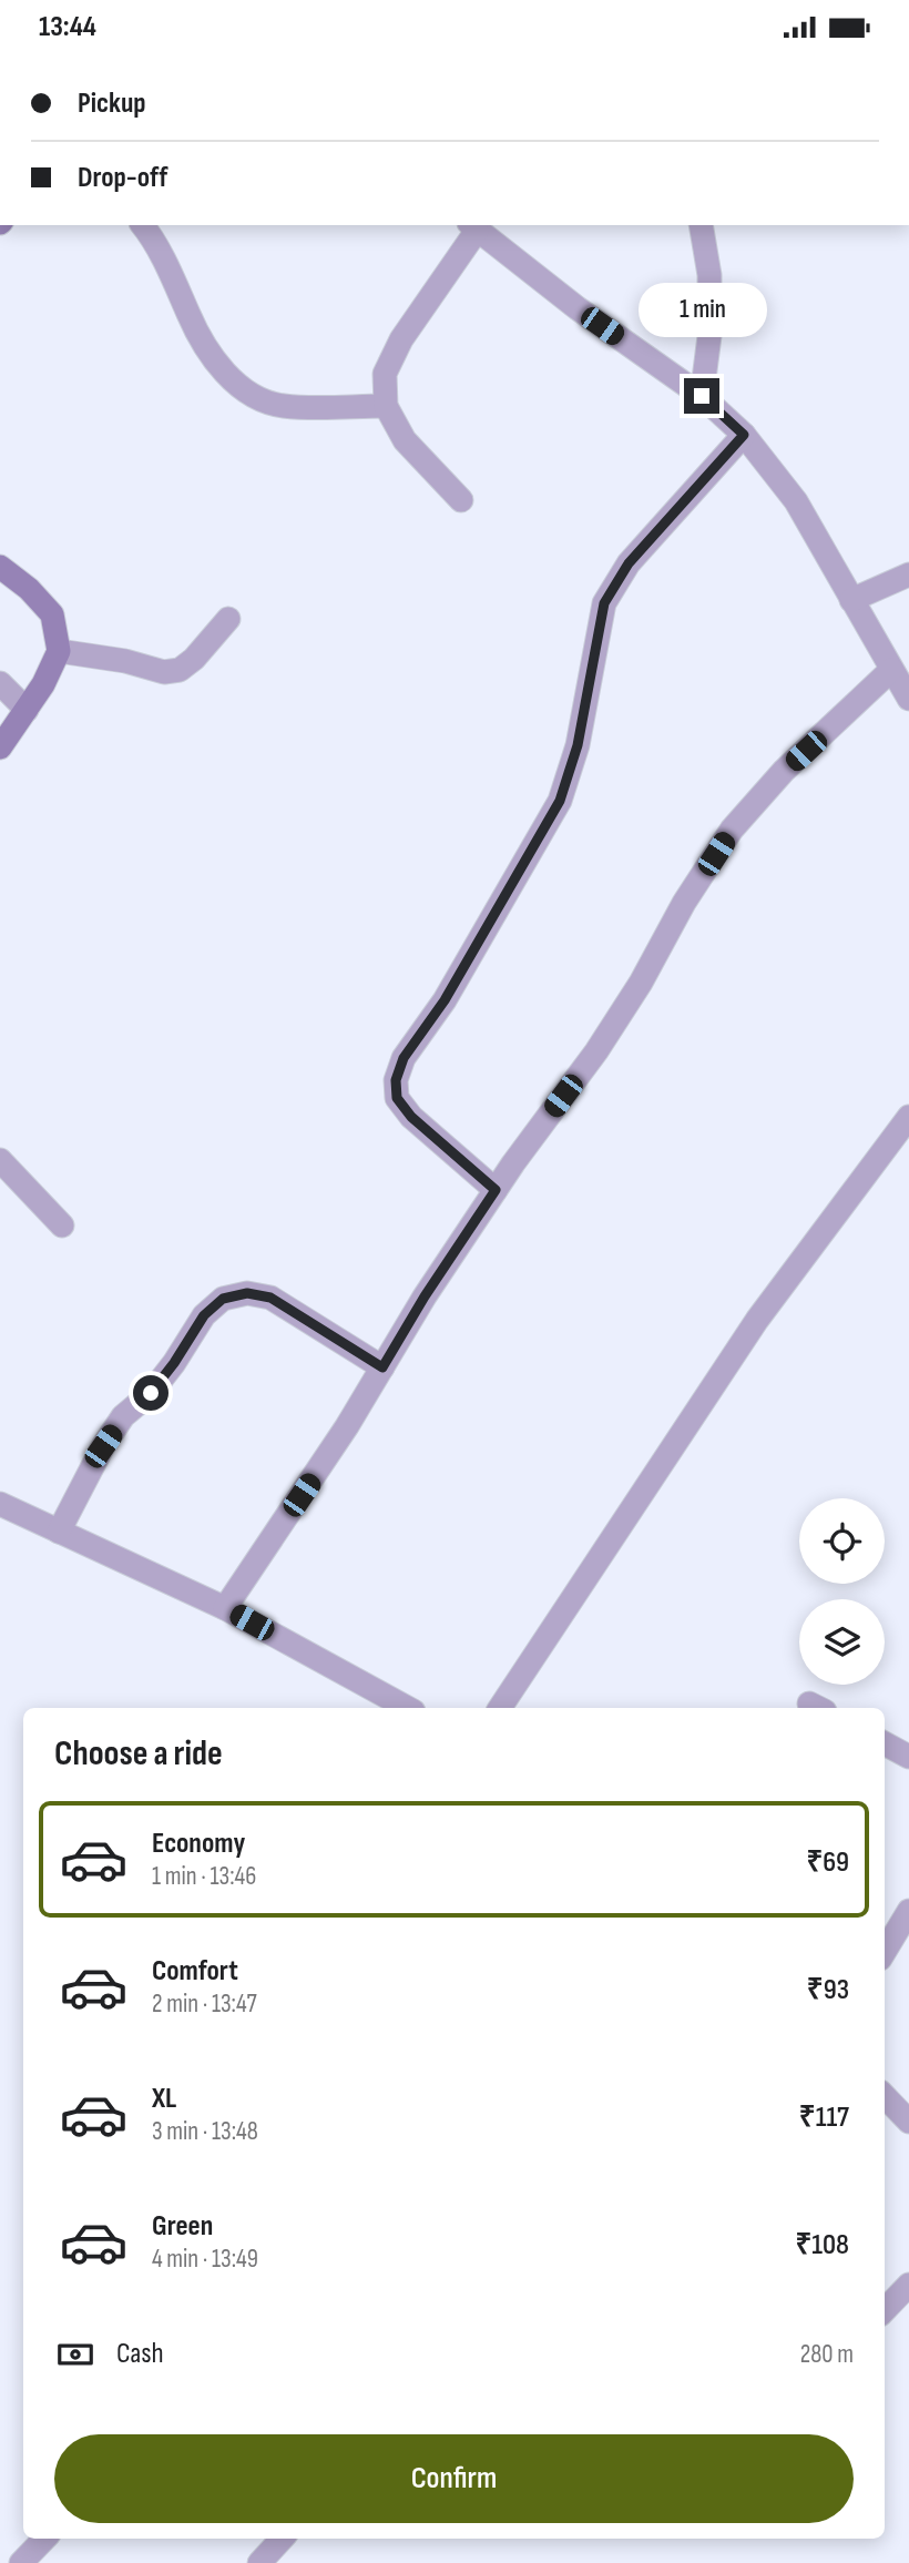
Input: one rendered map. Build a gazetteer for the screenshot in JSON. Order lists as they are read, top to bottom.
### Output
{
  "page": {
    "status": "13:44",
    "banner": ["Pickup", "Drop-off"],
    "bubble": "1 min",
    "heading": "Choose a ride",
    "list": [
      {
        "name": "Economy",
        "note": "1 min · 13:46",
        "value": "₹69"
      },
      {
        "name": "Comfort",
        "note": "2 min · 13:47",
        "value": "₹93"
      },
      {
        "name": "XL",
        "note": "3 min · 13:48",
        "value": "₹117"
      },
      {
        "name": "Green",
        "note": "4 min · 13:49",
        "value": "₹108"
      }
    ],
    "pay": ["Cash", "280 m"],
    "buttons": "Confirm"
  }
}
